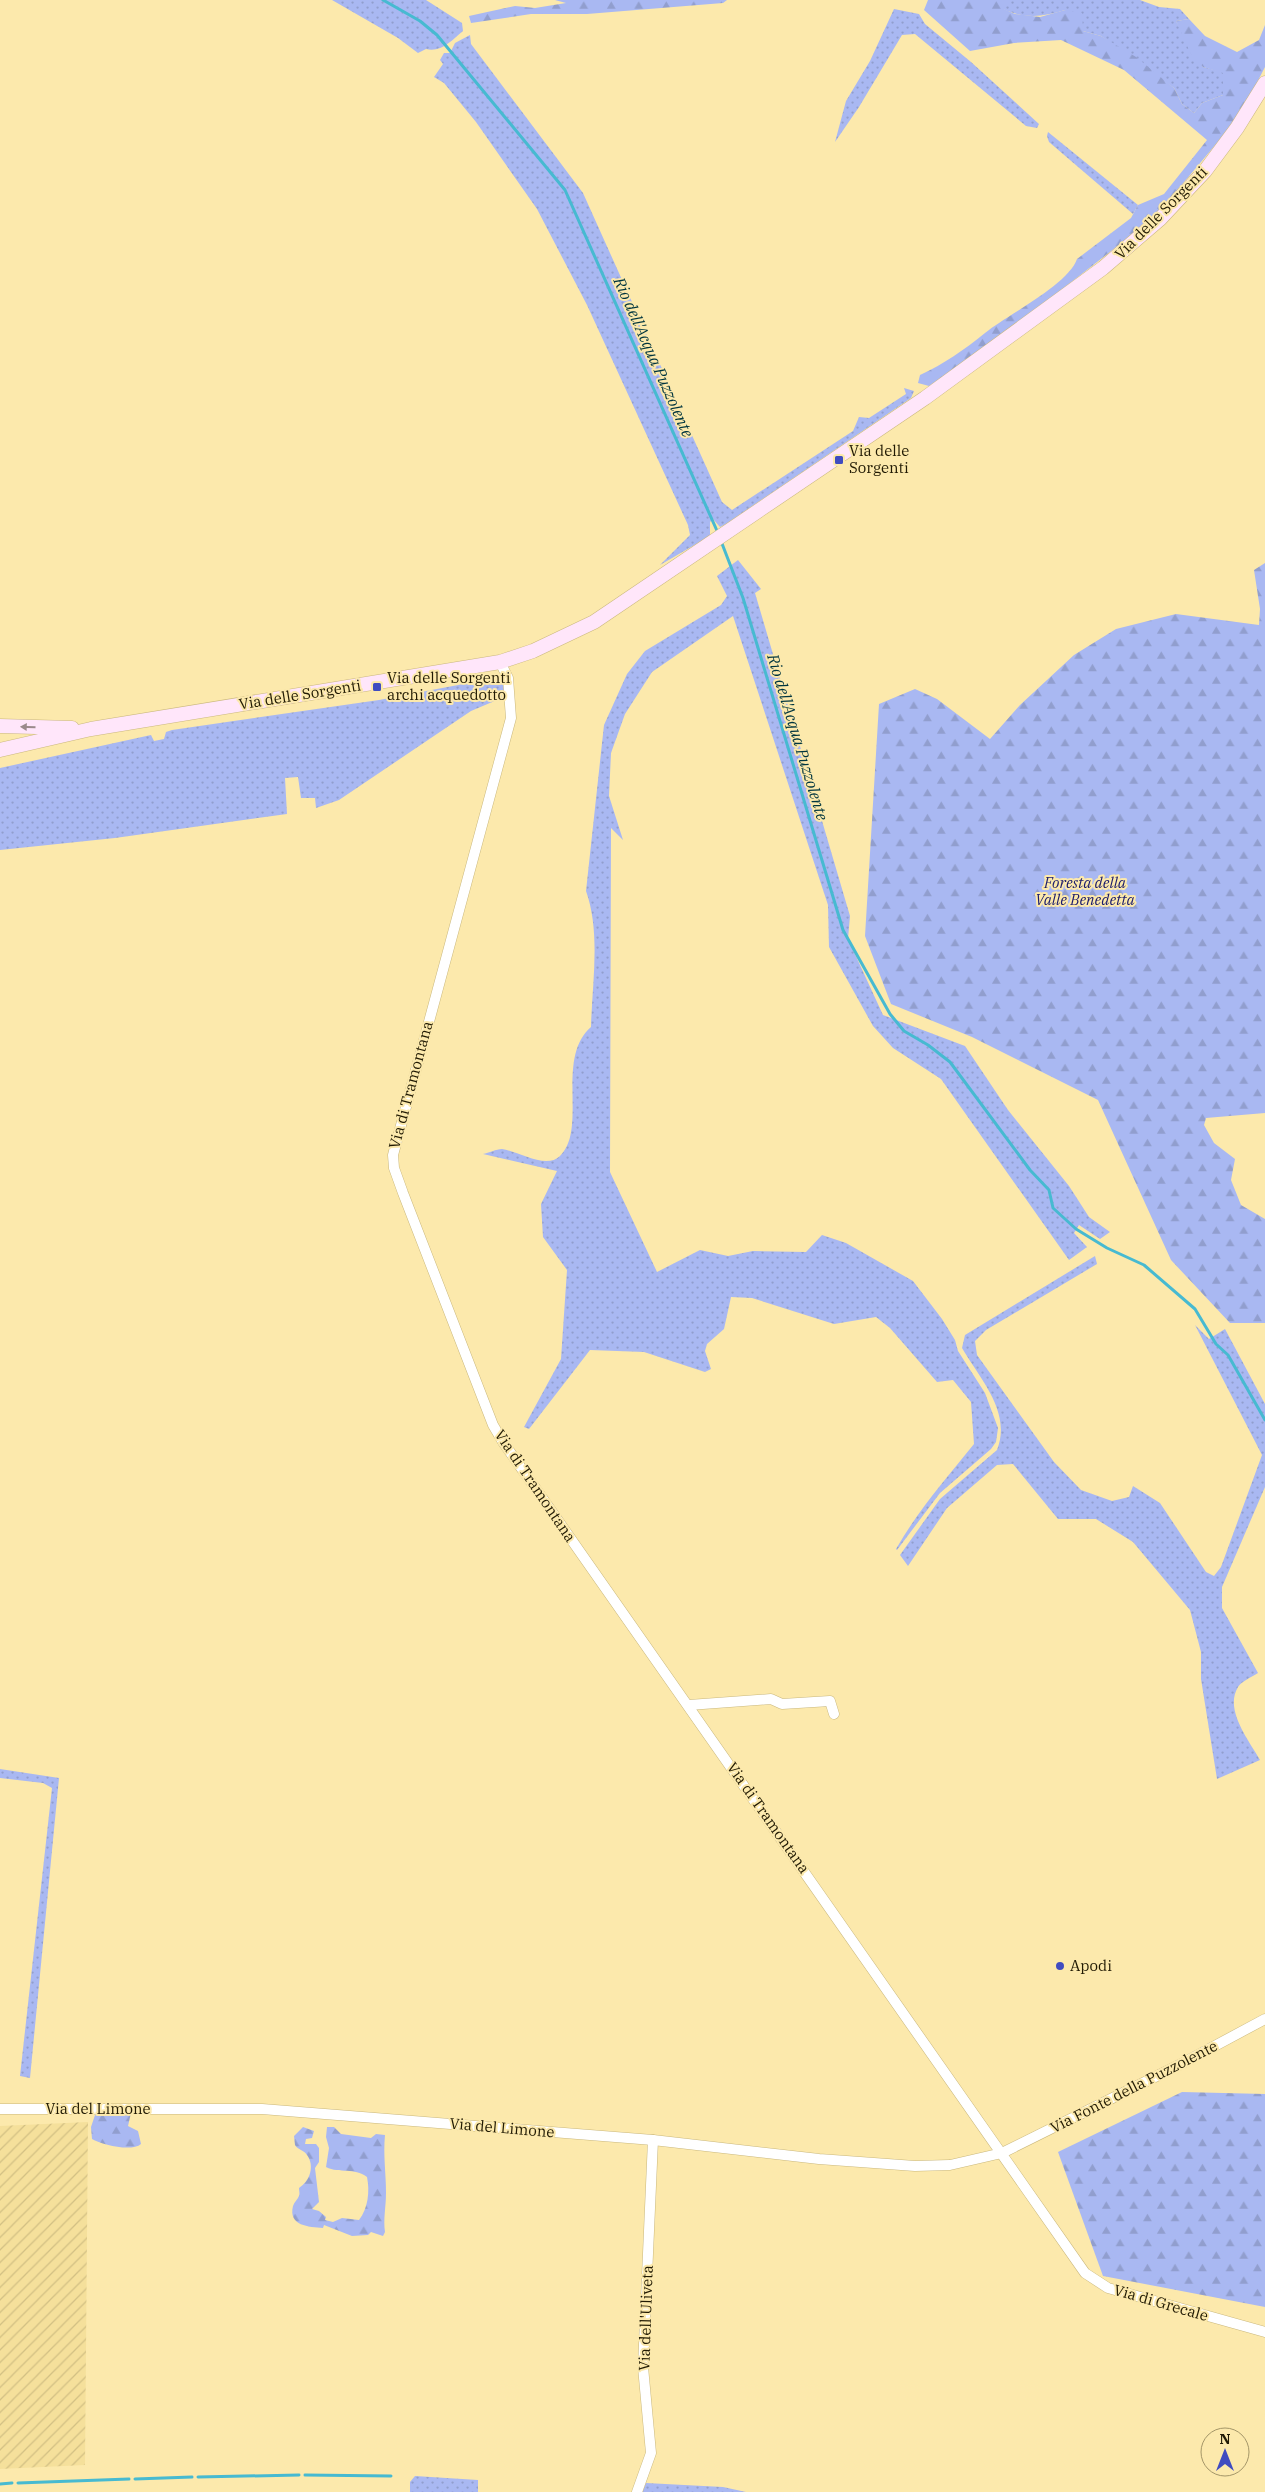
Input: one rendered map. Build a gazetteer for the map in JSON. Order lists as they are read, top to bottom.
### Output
{
  "streets": {
    "main road": ["Via delle Sorgenti"],
    "street": [
      "Via di Tramontana",
      "Via Fonte della Puzzolente",
      "Via del Limone",
      "Via di Grecale",
      "Via dell'Uliveta"
    ]
  },
  "crossings": [
    ["Via delle Sorgenti", "Via di Tramontana"],
    ["Via di Tramontana", "Via Fonte della Puzzolente"],
    ["Via di Tramontana", "Via del Limone"],
    ["Via di Tramontana", "Via di Grecale"],
    ["Via Fonte della Puzzolente", "Via del Limone"],
    ["Via Fonte della Puzzolente", "Via di Grecale"],
    ["Via del Limone", "Via di Grecale"],
    ["Via del Limone", "Via dell'Uliveta"]
  ],
  "water": ["Rio dell'Acqua Puzzolente"],
  "parks": ["Foresta della Valle Benedetta"],
  "places": {
    "transit": ["Via delle Sorgenti", "Via delle Sorgenti archi acquedotto"],
    "other": ["Apodi"]
  },
  "north": "top"
}
